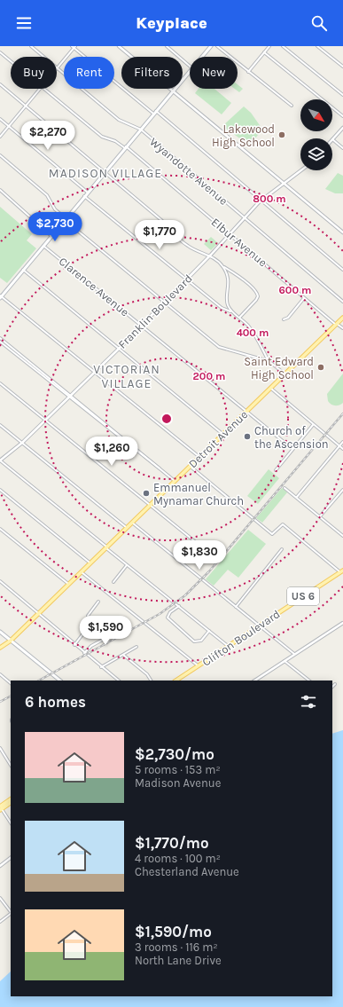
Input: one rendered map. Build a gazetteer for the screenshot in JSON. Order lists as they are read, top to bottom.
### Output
{
  "streets": {
    "main road": ["Detroit Avenue", "US 6", "Clifton Boulevard"],
    "street": [
      "Wyandotte Avenue",
      "Elbur Avenue",
      "Clarence Avenue",
      "Franklin Boulevard"
    ]
  },
  "crossings": [
    ["Wyandotte Avenue", "Franklin Boulevard"],
    ["Elbur Avenue", "Franklin Boulevard"],
    ["Elbur Avenue", "Detroit Avenue"],
    ["Clarence Avenue", "Franklin Boulevard"],
    ["Clarence Avenue", "Detroit Avenue"]
  ],
  "districts": ["MADISON VILLAGE", "VICTORIAN VILLAGE"],
  "places": [
    "Lakewood High School",
    "Saint Edward High School",
    "Church of the Ascension",
    "Emmanuel Mynamar Church"
  ],
  "north": "bottom right",
  "page": {
    "header": "Keyplace",
    "chip": [
      "Buy",
      "Rent",
      "Filters",
      "New"
    ],
    "price": [
      "$2,270",
      "$2,730",
      "$1,770",
      "$1,260",
      "$1,830",
      "$1,590"
    ],
    "heading": "6 homes",
    "list": [
      {
        "name": "$2,730/mo",
        "note": "5 rooms · 153 m² · Madison Avenue"
      },
      {
        "name": "$1,770/mo",
        "note": "4 rooms · 100 m² · Chesterland Avenue"
      },
      {
        "name": "$1,590/mo",
        "note": "3 rooms · 116 m² · North Lane Drive"
      }
    ]
  },
  "rings": [
    "800 m",
    "600 m",
    "400 m",
    "200 m"
  ]
}
